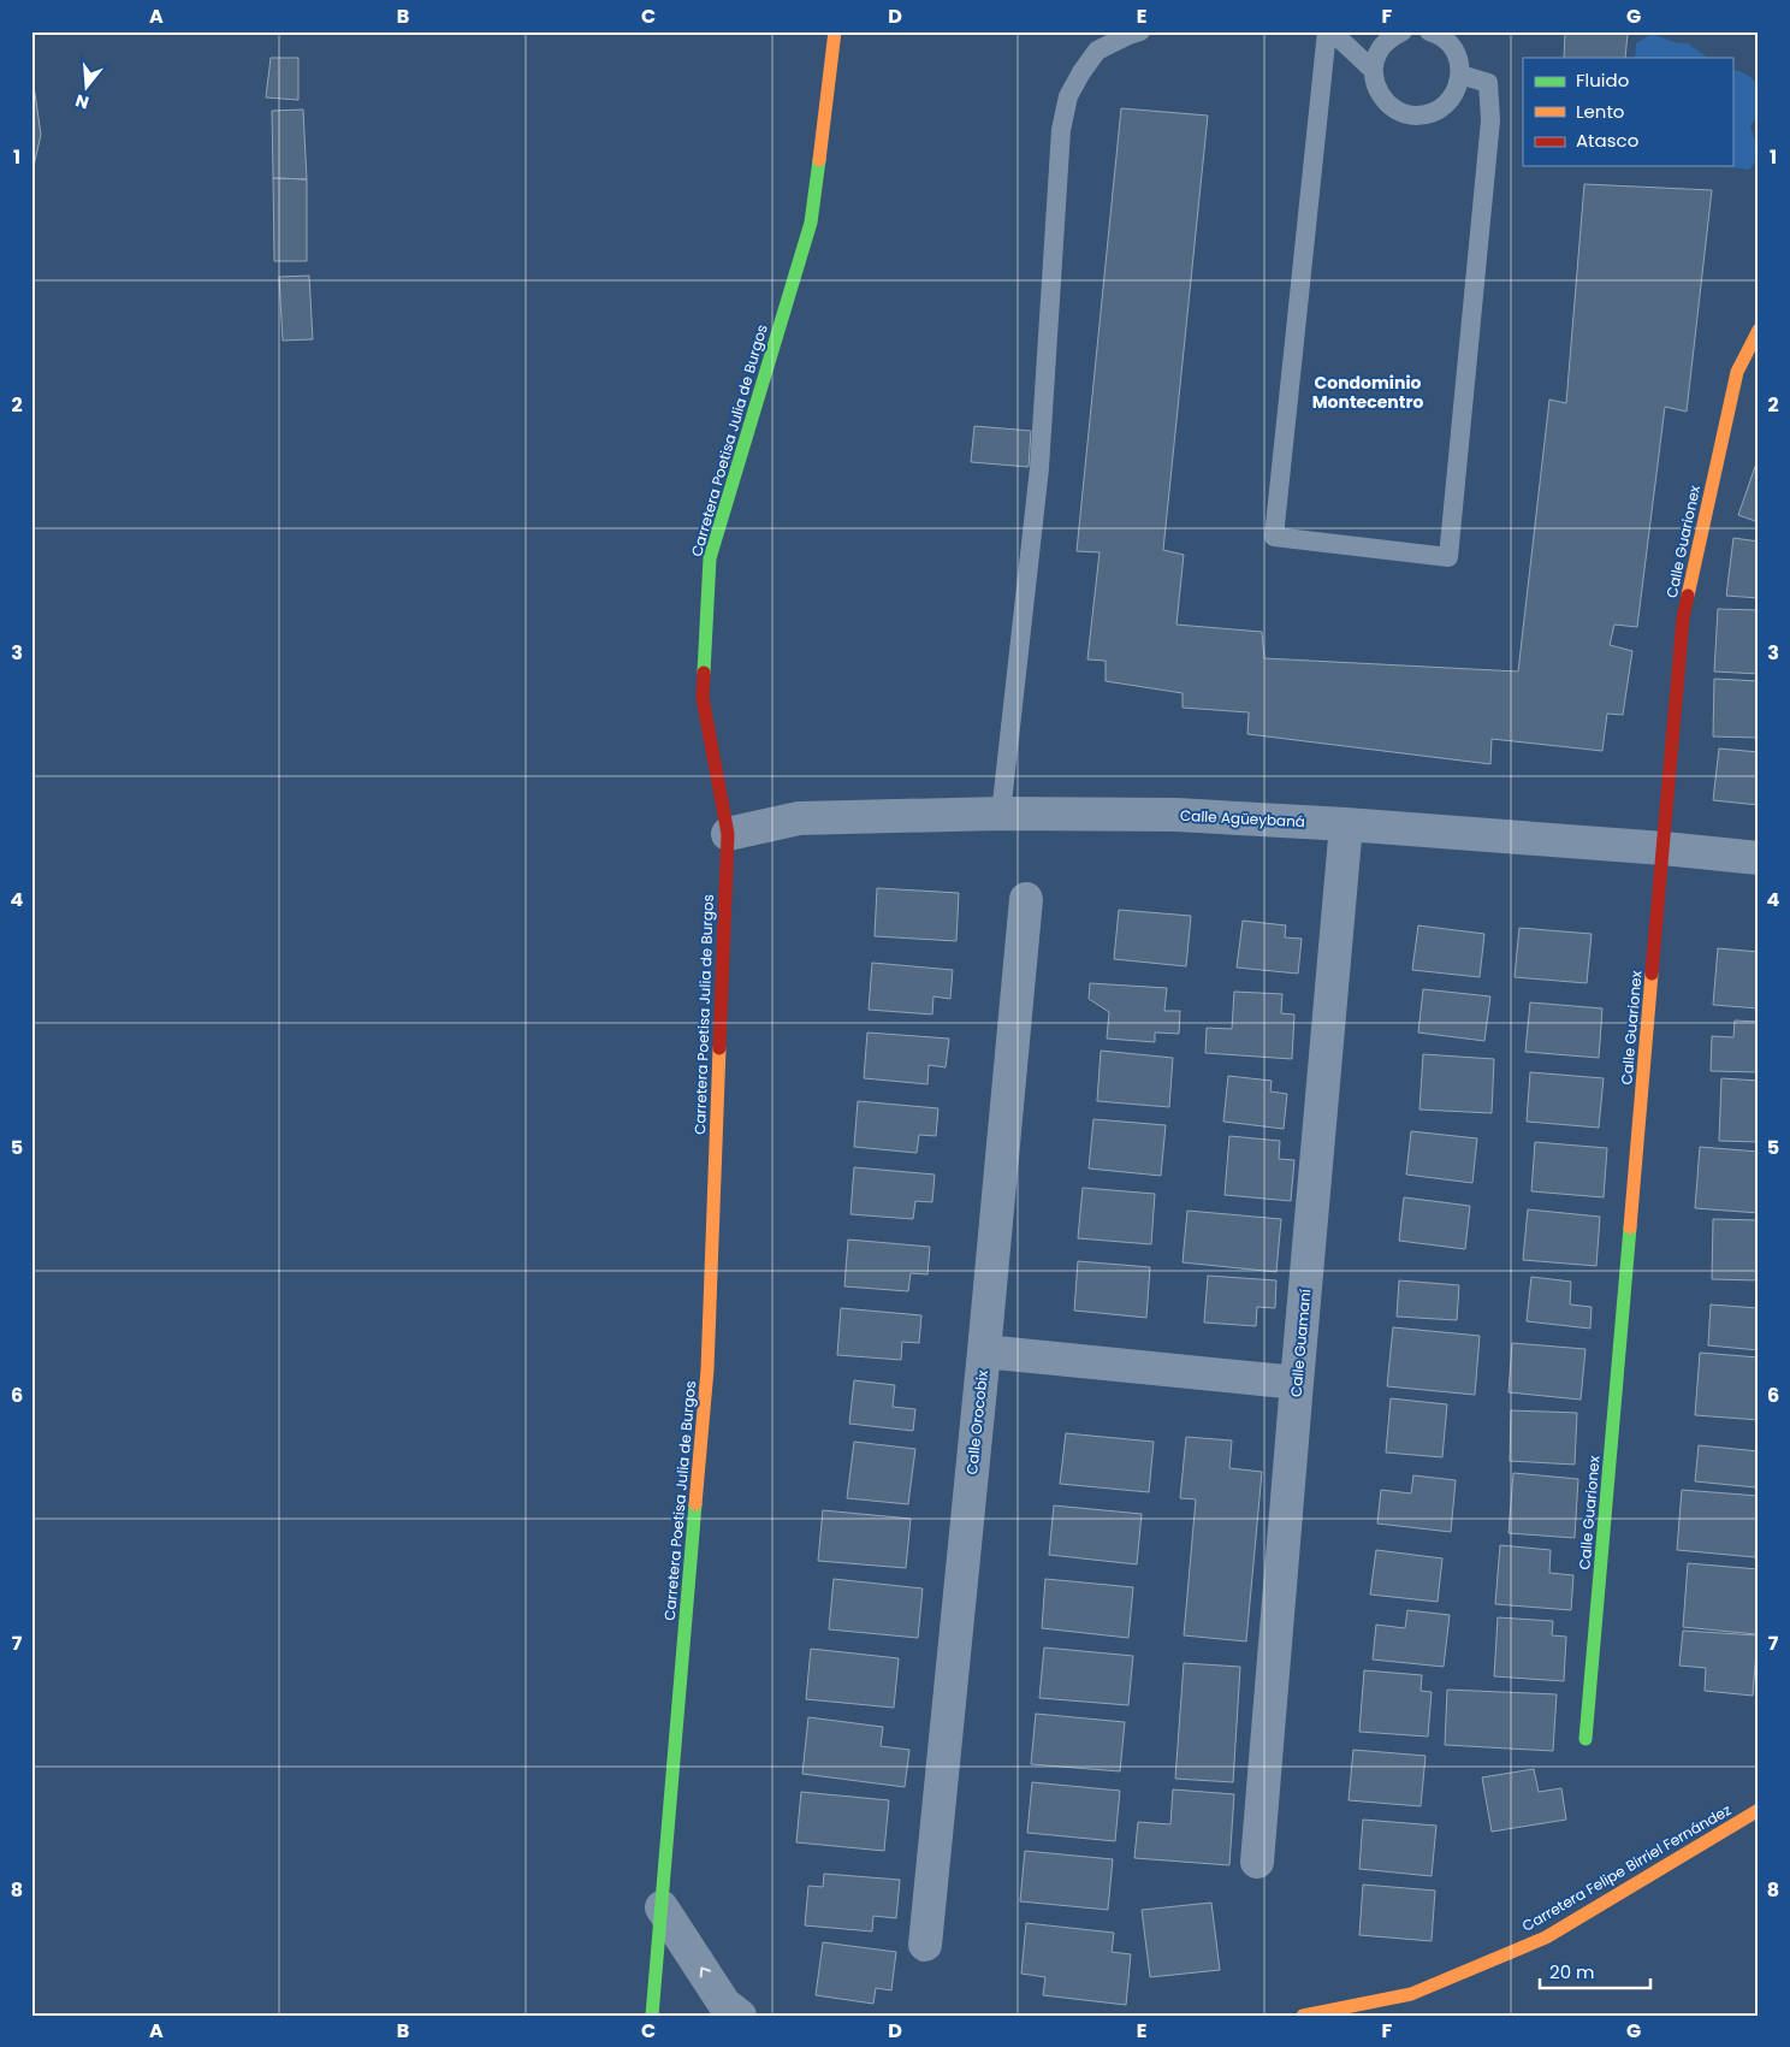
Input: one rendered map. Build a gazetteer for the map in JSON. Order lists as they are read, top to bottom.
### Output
{
  "streets": {
    "street": [
      "Carretera Poetisa Julia de Burgos",
      "Calle Guarionex",
      "Calle Agüeybaná",
      "Calle Guamaní",
      "Calle Orocobix",
      "Carretera Felipe Birriel Fernández"
    ]
  },
  "crossings": [
    ["Carretera Poetisa Julia de Burgos", "Calle Agüeybaná"],
    ["Calle Guarionex", "Calle Agüeybaná"],
    ["Calle Agüeybaná", "Calle Guamaní"]
  ],
  "districts": ["Condominio Montecentro"],
  "legend": ["Fluido", "Lento", "Atasco"],
  "scale_bar": "20 m",
  "north": "bottom",
  "grid": {
    "columns": [
      "A",
      "B",
      "C",
      "D",
      "E",
      "F",
      "G"
    ],
    "rows": [
      "1",
      "2",
      "3",
      "4",
      "5",
      "6",
      "7",
      "8"
    ]
  }
}
